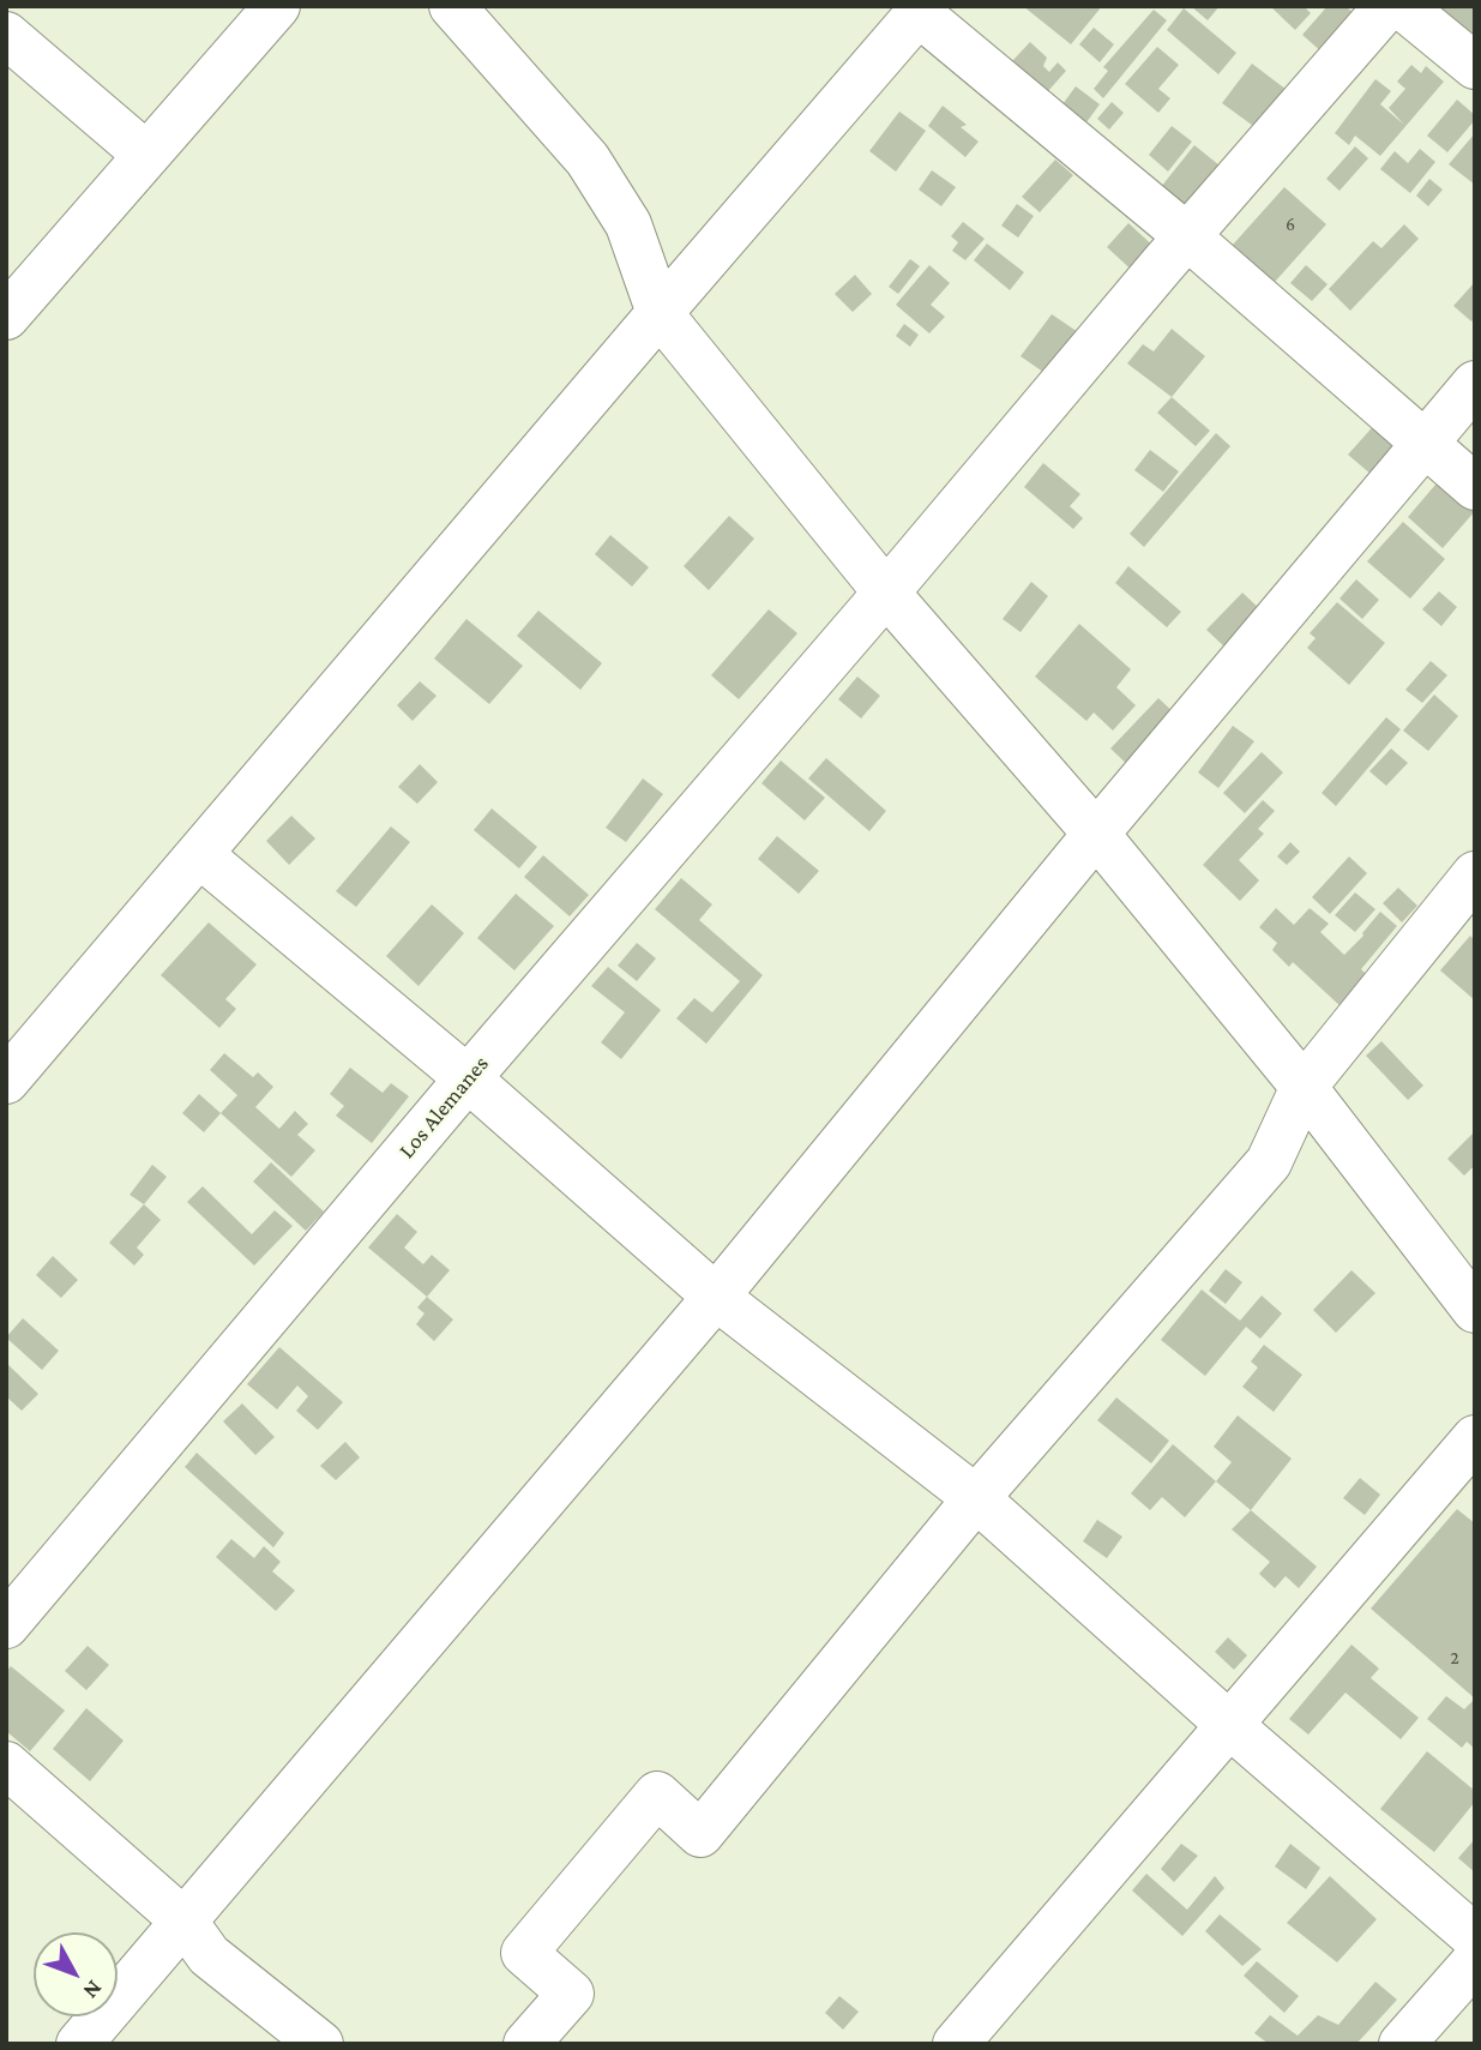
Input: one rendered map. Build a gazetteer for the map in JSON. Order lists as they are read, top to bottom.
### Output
{
  "streets": {
    "street": ["Los Alemanes"]
  },
  "house_numbers": ["6", "2"],
  "north": "bottom right"
}
